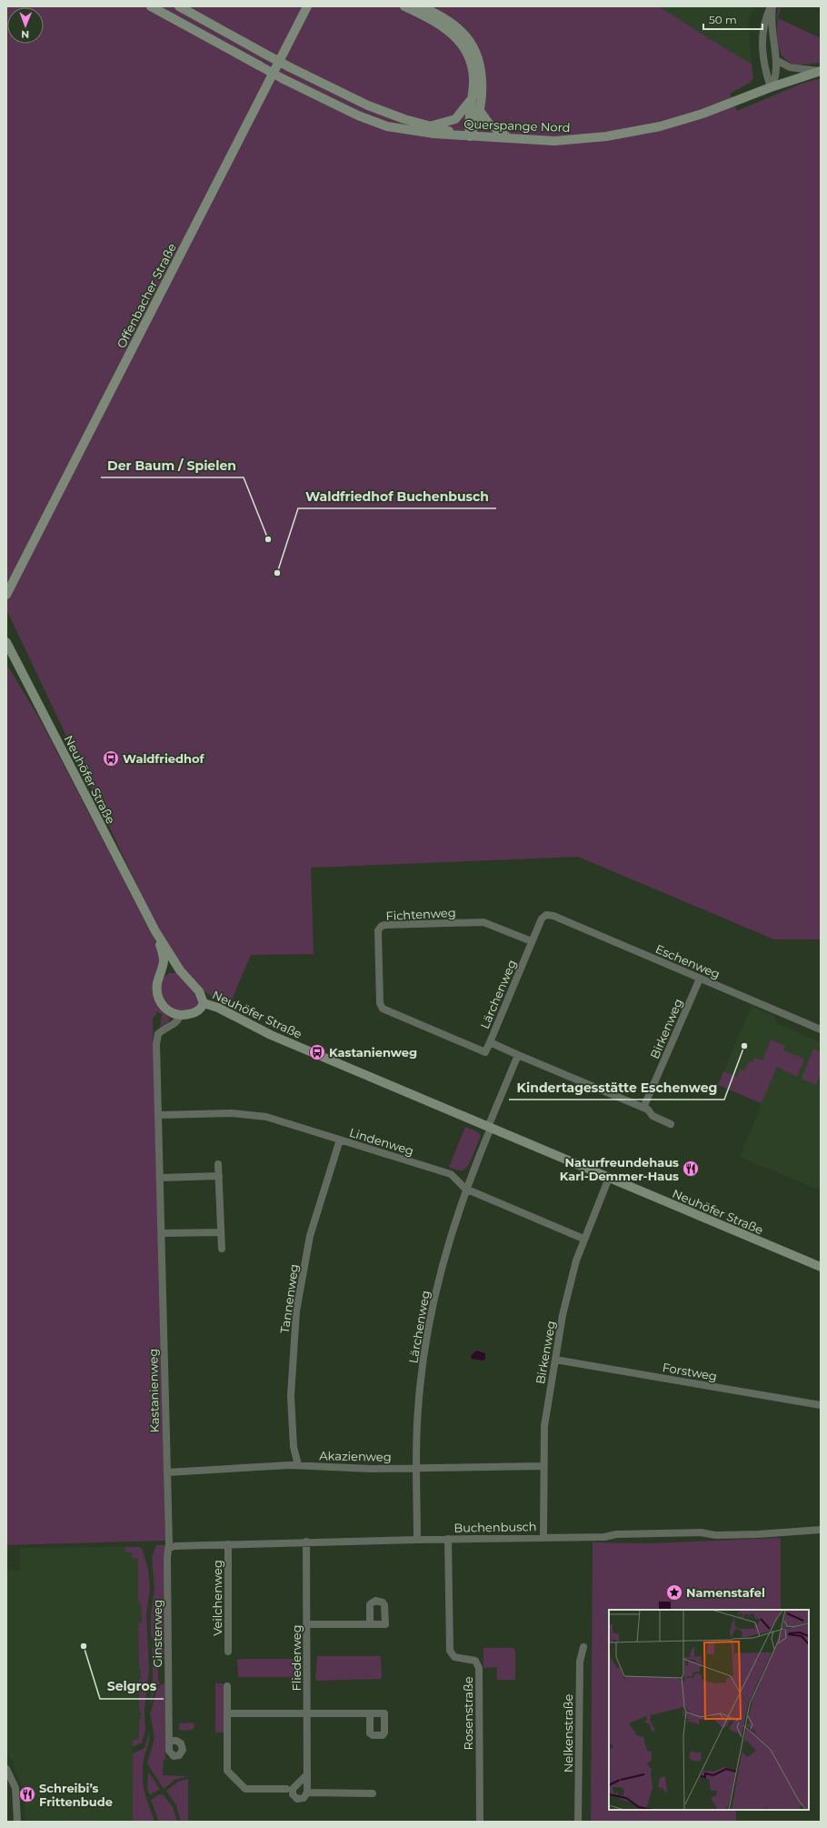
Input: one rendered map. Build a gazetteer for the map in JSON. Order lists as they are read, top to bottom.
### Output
{
  "streets": {
    "main road": ["Querspange Nord", "Offenbacher Straße", "Neuhöfer Straße"],
    "street": [
      "Fichtenweg",
      "Eschenweg",
      "Lärchenweg",
      "Birkenweg",
      "Lindenweg",
      "Tannenweg",
      "Forstweg",
      "Kastanienweg",
      "Akazienweg",
      "Buchenbusch",
      "Veilchenweg",
      "Ginsterweg",
      "Fliederweg",
      "Rosenstraße",
      "Nelkenstraße"
    ]
  },
  "crossings": [
    ["Neuhöfer Straße", "Lärchenweg"],
    ["Neuhöfer Straße", "Birkenweg"],
    ["Neuhöfer Straße", "Kastanienweg"],
    ["Fichtenweg", "Lärchenweg"],
    ["Eschenweg", "Lärchenweg"],
    ["Eschenweg", "Birkenweg"],
    ["Lärchenweg", "Lindenweg"],
    ["Lärchenweg", "Akazienweg"],
    ["Lärchenweg", "Buchenbusch"],
    ["Birkenweg", "Lindenweg"],
    ["Birkenweg", "Forstweg"],
    ["Birkenweg", "Akazienweg"],
    ["Birkenweg", "Buchenbusch"],
    ["Lindenweg", "Tannenweg"],
    ["Lindenweg", "Kastanienweg"],
    ["Tannenweg", "Akazienweg"],
    ["Kastanienweg", "Akazienweg"],
    ["Kastanienweg", "Buchenbusch"],
    ["Kastanienweg", "Ginsterweg"],
    ["Buchenbusch", "Veilchenweg"],
    ["Buchenbusch", "Ginsterweg"],
    ["Buchenbusch", "Fliederweg"],
    ["Buchenbusch", "Rosenstraße"]
  ],
  "places": {
    "other": [
      "Der Baum / Spielen",
      "Waldfriedhof Buchenbusch",
      "Kindertagesstätte Eschenweg",
      "Selgros"
    ],
    "bus stop": ["Waldfriedhof", "Kastanienweg"],
    "restaurant": ["Naturfreundehaus Karl-Demmer-Haus", "Schreibi’s Frittenbude"],
    "place": ["Namenstafel"]
  },
  "scale_bar": "50 m",
  "north": "bottom"
}
